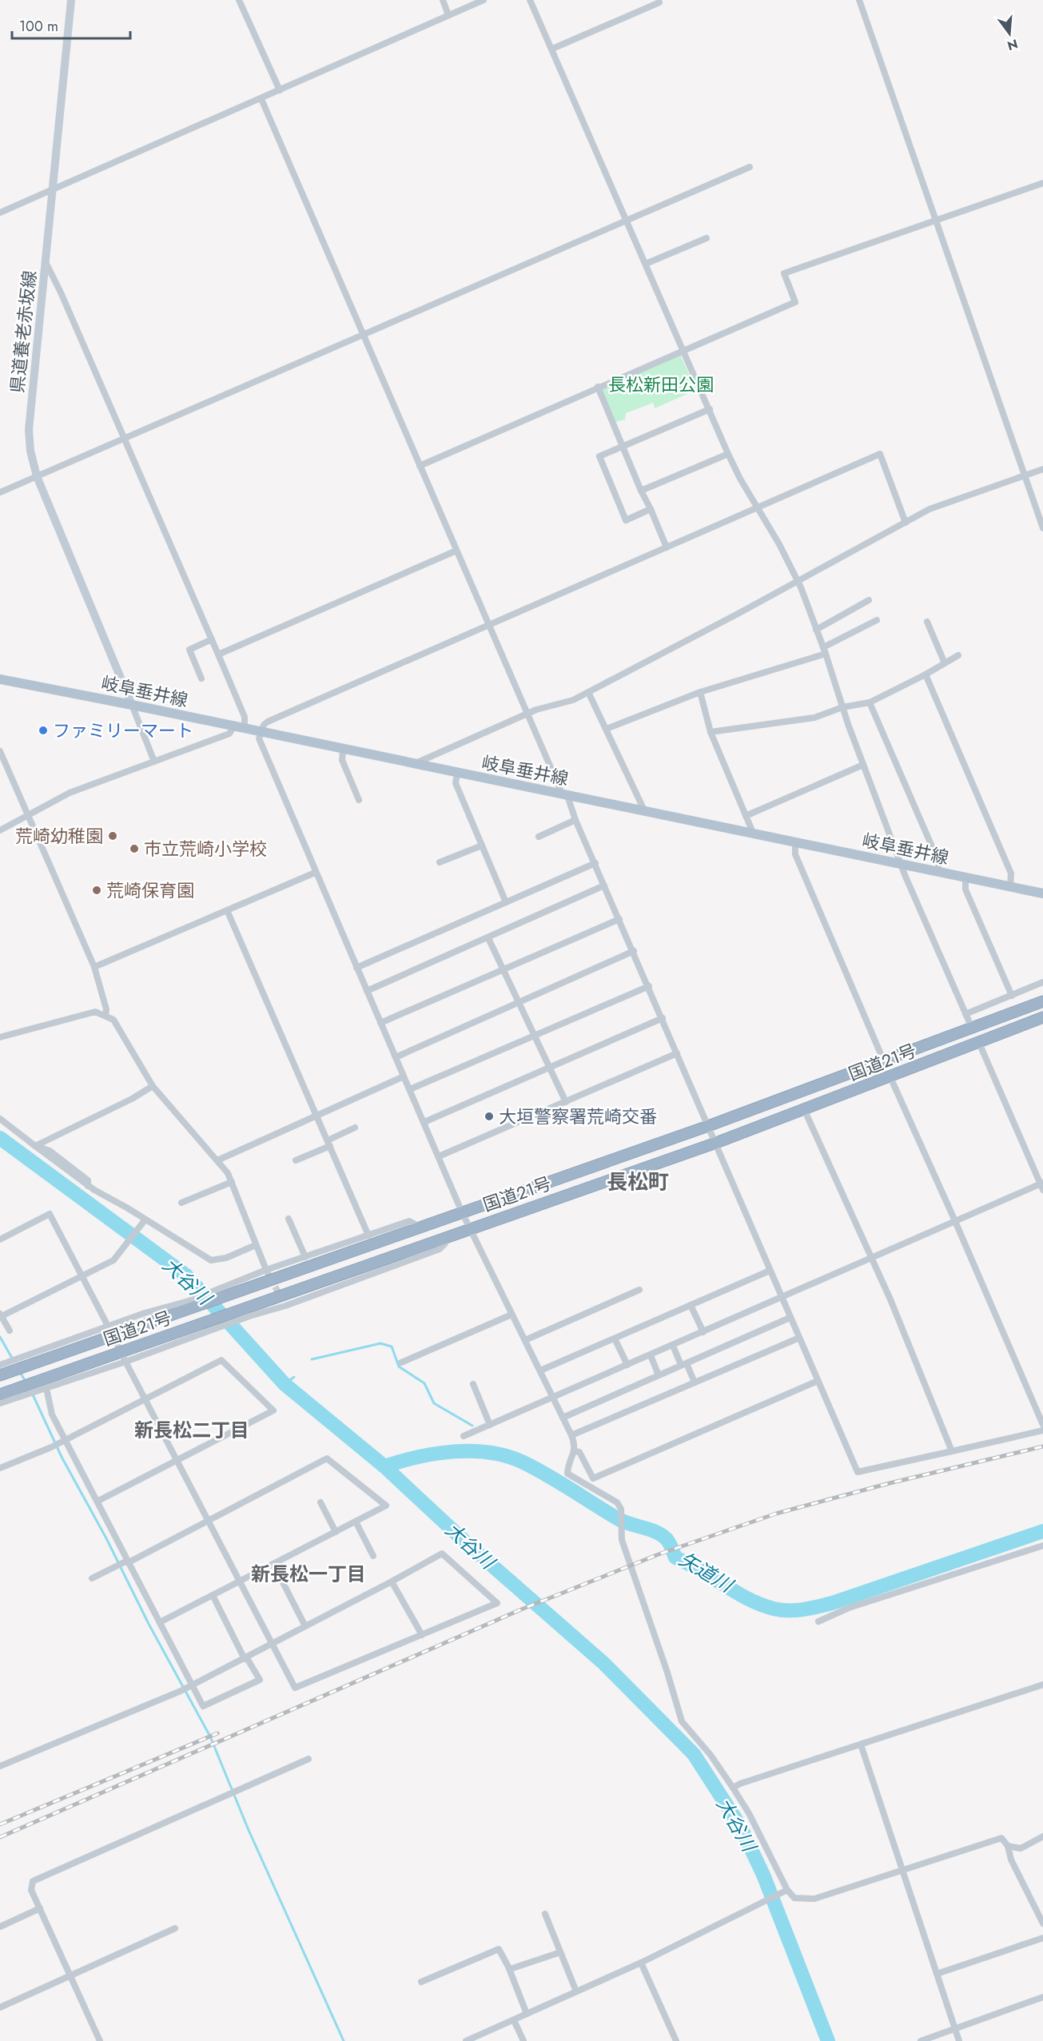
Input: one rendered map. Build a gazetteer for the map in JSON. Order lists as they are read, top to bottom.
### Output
{
  "streets": {
    "highway": ["国道21号"],
    "main road": ["県道養老赤坂線", "岐阜垂井線"]
  },
  "crossings": [
    ["県道養老赤坂線", "岐阜垂井線"]
  ],
  "districts": ["長松町", "新長松二丁目", "新長松一丁目"],
  "water": ["大谷川", "矢道川"],
  "parks": ["長松新田公園"],
  "places": [
    "ファミリーマート",
    "荒崎幼稚園",
    "市立荒崎小学校",
    "荒崎保育園",
    "大垣警察署荒崎交番"
  ],
  "scale_bar": "100 m",
  "north": "bottom"
}
